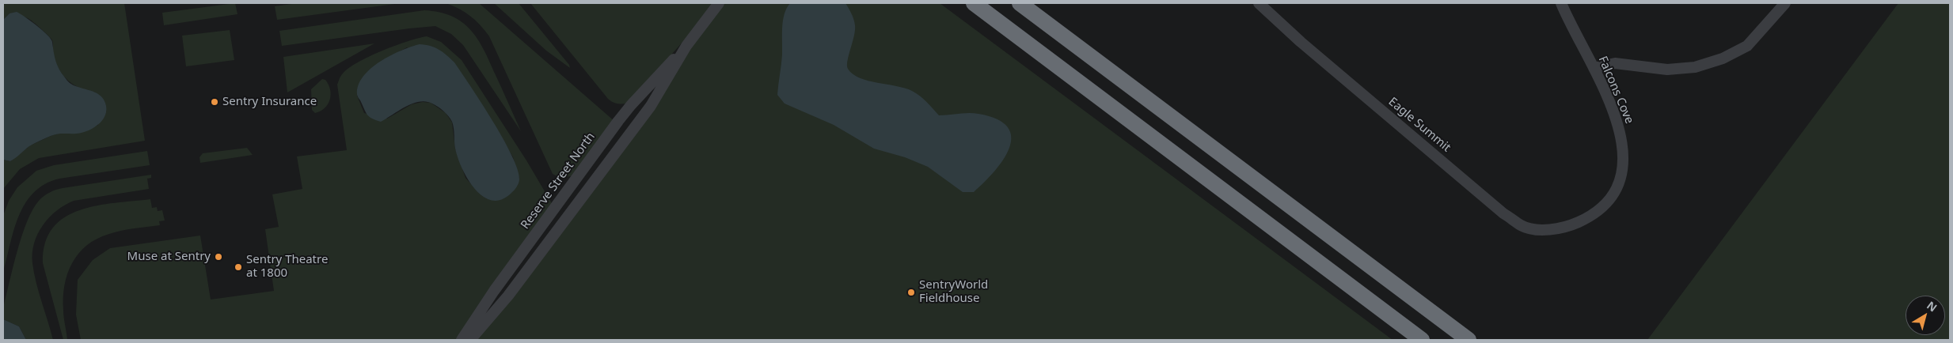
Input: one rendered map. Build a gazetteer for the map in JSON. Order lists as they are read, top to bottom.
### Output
{
  "streets": {
    "street": ["Falcons Cove", "Eagle Summit", "Reserve Street North"]
  },
  "crossings": [
    ["Falcons Cove", "Eagle Summit"]
  ],
  "places": [
    "Sentry Insurance",
    "Muse at Sentry",
    "Sentry Theatre at 1800",
    "SentryWorld Fieldhouse"
  ],
  "north": "top right"
}
